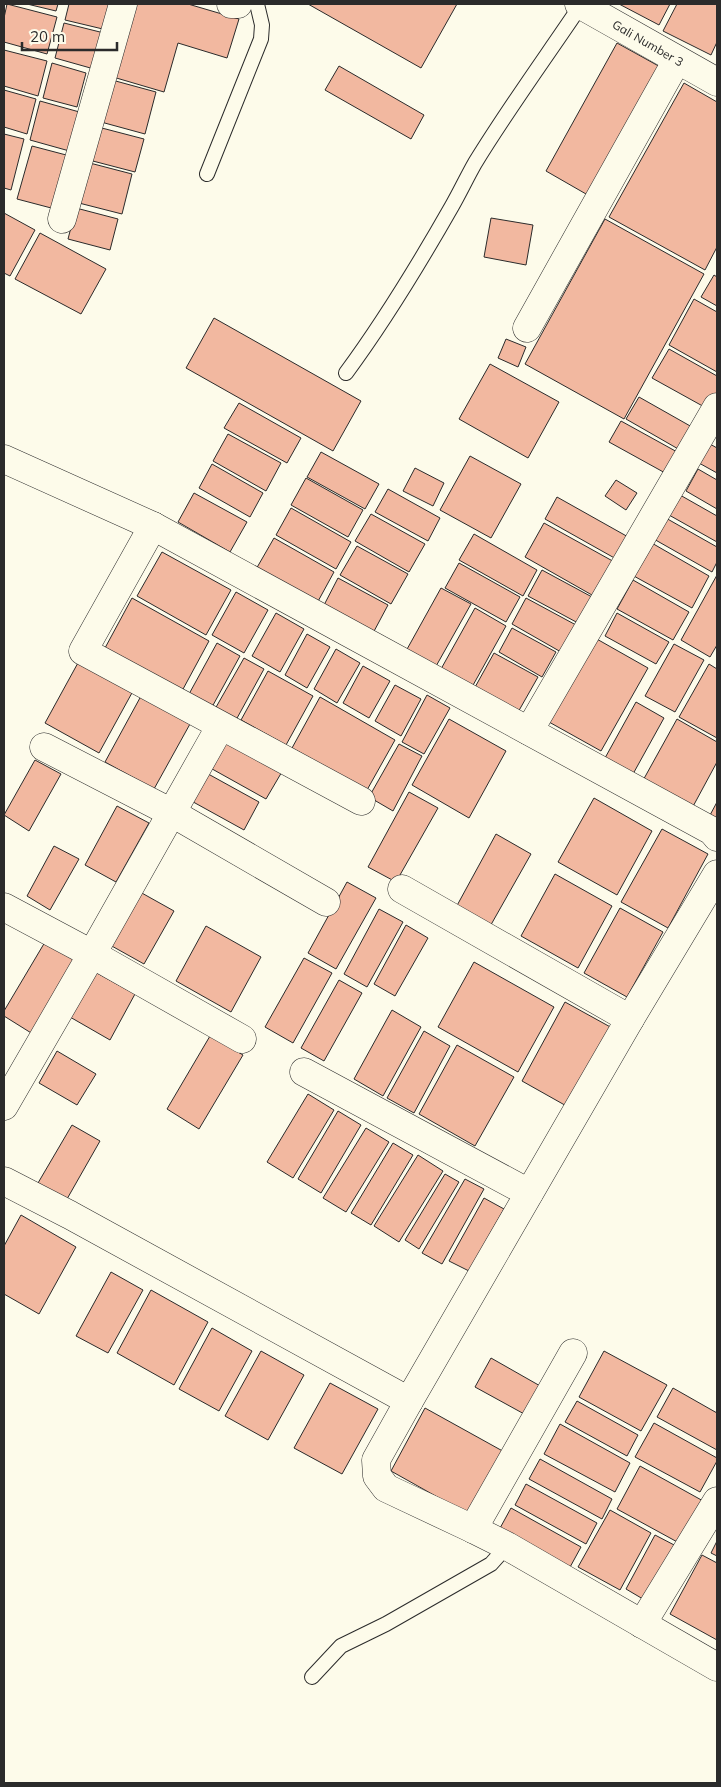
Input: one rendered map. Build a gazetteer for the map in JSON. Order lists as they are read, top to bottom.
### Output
{
  "streets": {
    "street": ["Gali Number 3"]
  },
  "scale_bar": "20 m"
}
